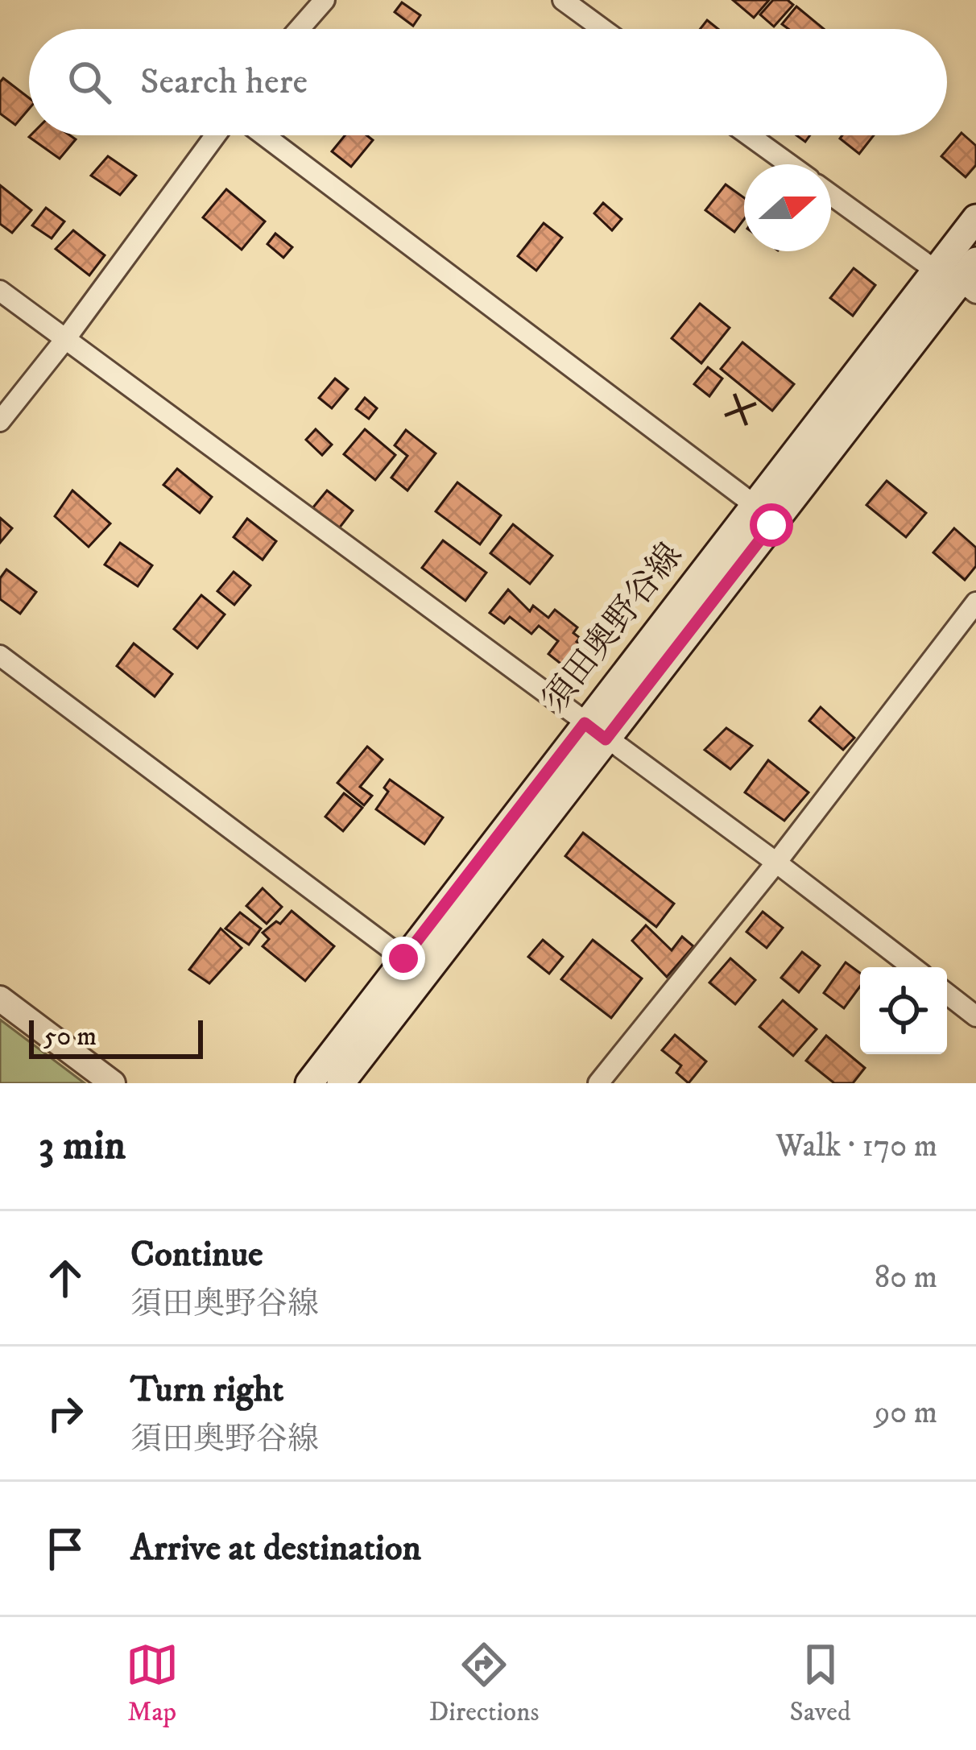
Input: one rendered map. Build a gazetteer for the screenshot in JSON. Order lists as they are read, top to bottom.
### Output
{
  "streets": {
    "main road": ["須田奥野谷線"]
  },
  "scale_bar": "50 m",
  "north": "right",
  "page": {
    "search": "Search here",
    "scale": "50 m",
    "heading": ["3 min", "Walk · 170 m"],
    "list": [
      ["Continue", "須田奥野谷線", "80 m"],
      ["Turn right", "須田奥野谷線", "90 m"],
      "Arrive at destination"
    ],
    "nav": ["Map", "Directions", "Saved"]
  }
}
